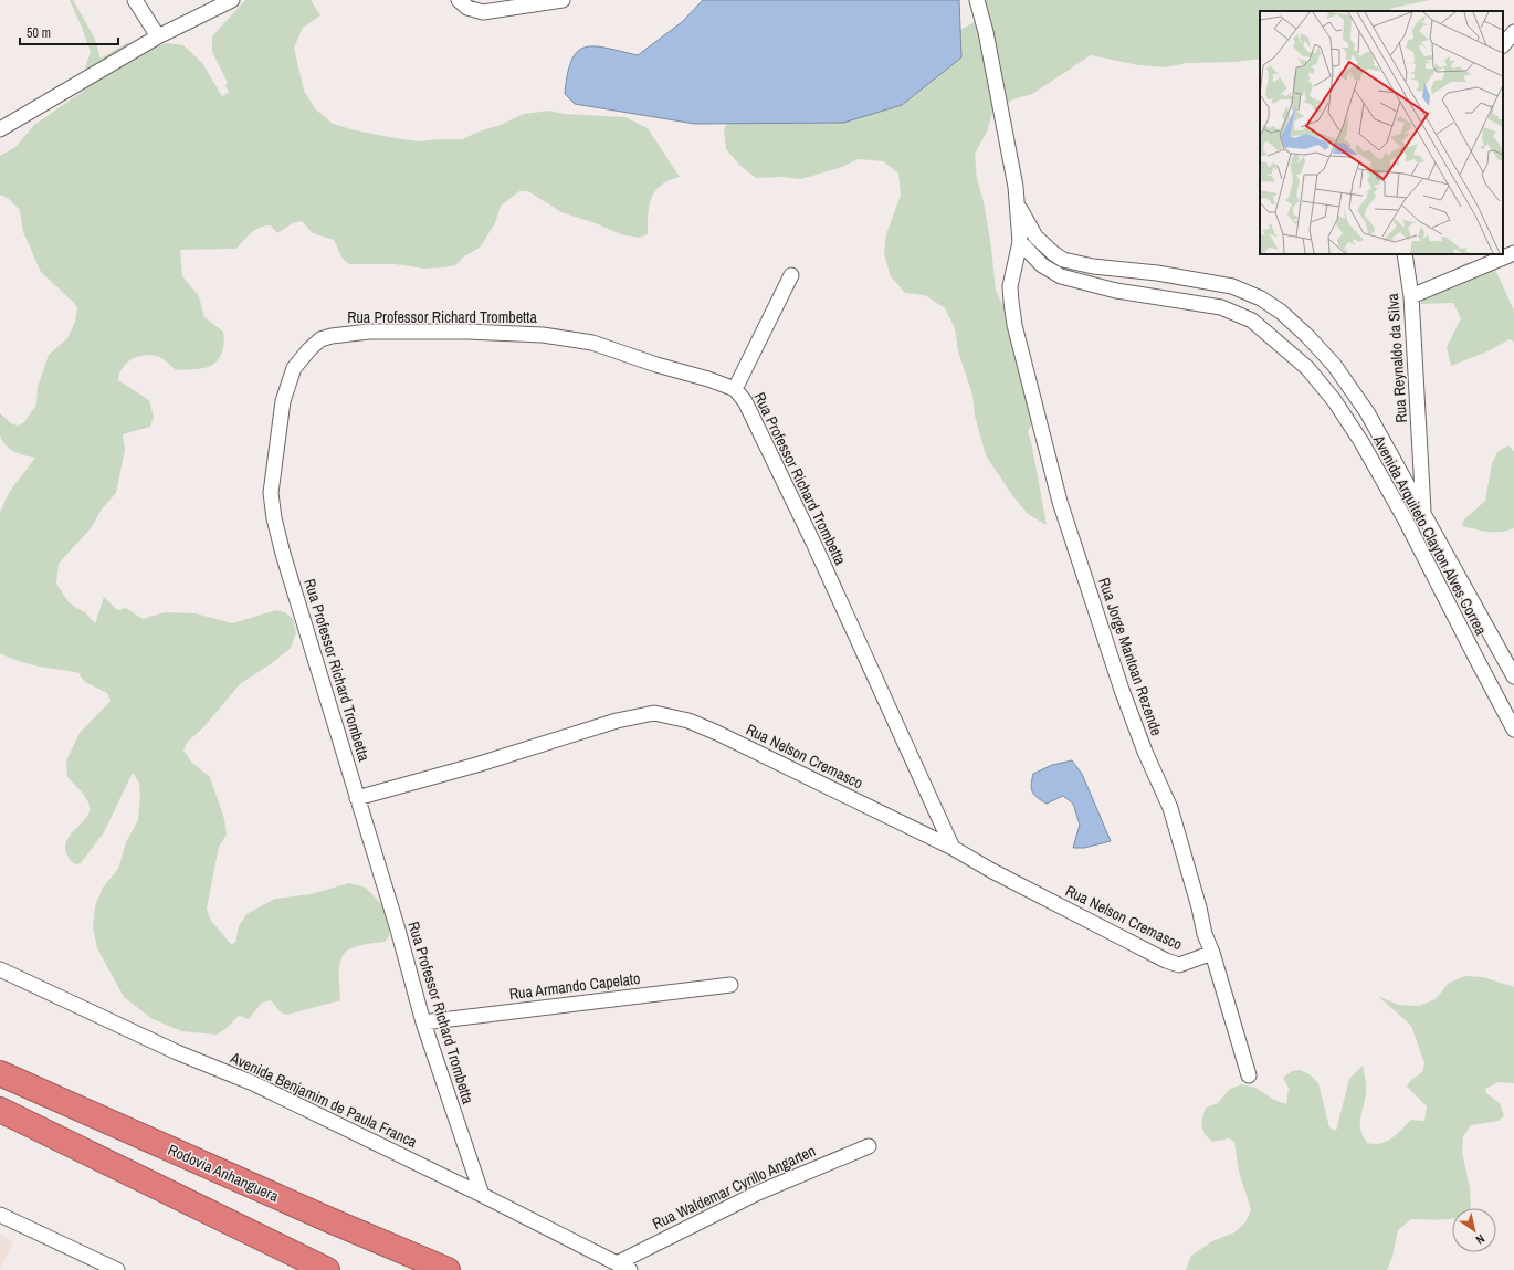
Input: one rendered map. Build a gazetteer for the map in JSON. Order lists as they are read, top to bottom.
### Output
{
  "streets": {
    "highway": ["Rodovia Anhanguera"],
    "street": [
      "Rua Professor Richard Trombetta",
      "Rua Reynaldo da Silva",
      "Avenida Arquiteto Clayton Alves Correa",
      "Rua Jorge Mantoan Rezende",
      "Rua Nelson Cremasco",
      "Rua Armando Capelato",
      "Avenida Benjamim de Paula Franca",
      "Rua Waldemar Cyrillo Angarten"
    ]
  },
  "crossings": [
    ["Rua Professor Richard Trombetta", "Rua Nelson Cremasco"],
    ["Rua Professor Richard Trombetta", "Rua Armando Capelato"],
    ["Rua Professor Richard Trombetta", "Avenida Benjamim de Paula Franca"],
    ["Rua Reynaldo da Silva", "Avenida Arquiteto Clayton Alves Correa"],
    ["Avenida Arquiteto Clayton Alves Correa", "Rua Jorge Mantoan Rezende"],
    ["Rua Jorge Mantoan Rezende", "Rua Nelson Cremasco"],
    ["Avenida Benjamim de Paula Franca", "Rua Waldemar Cyrillo Angarten"]
  ],
  "scale_bar": "50 m",
  "north": "bottom right"
}
